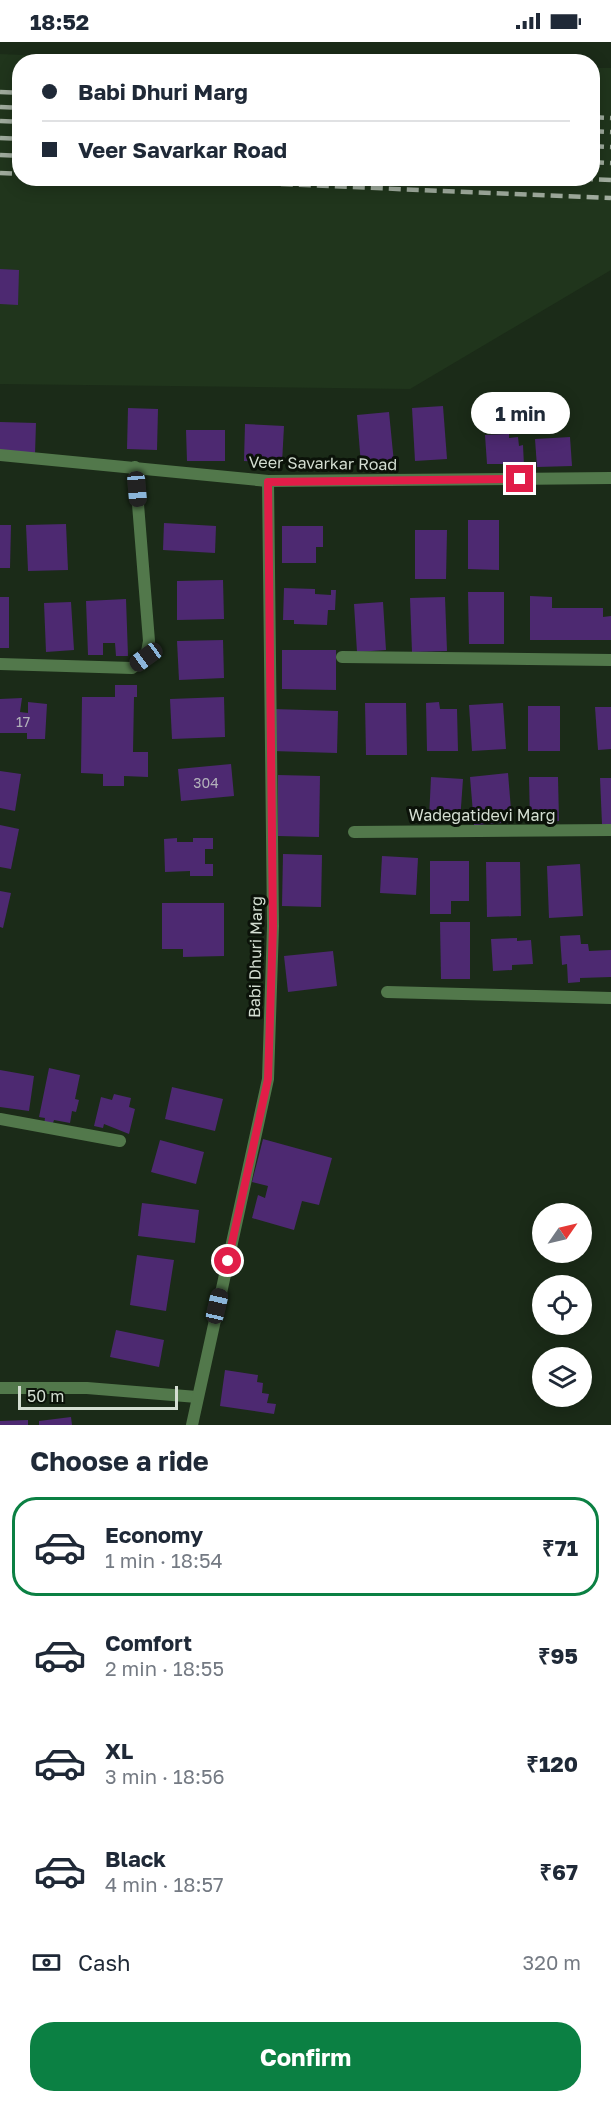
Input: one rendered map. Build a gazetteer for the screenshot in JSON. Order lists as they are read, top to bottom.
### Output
{
  "streets": {
    "street": ["Veer Savarkar Road", "Wadegatidevi Marg", "Babi Dhuri Marg"]
  },
  "crossings": [
    ["Veer Savarkar Road", "Babi Dhuri Marg"]
  ],
  "house_numbers": ["17", "304"],
  "scale_bar": "50 m",
  "north": "top right",
  "page": {
    "status": "18:52",
    "banner": ["Babi Dhuri Marg", "Veer Savarkar Road"],
    "bubble": "1 min",
    "scale": "50 m",
    "heading": "Choose a ride",
    "list": [
      {
        "name": "Economy",
        "note": "1 min · 18:54",
        "value": "₹71"
      },
      {
        "name": "Comfort",
        "note": "2 min · 18:55",
        "value": "₹95"
      },
      {
        "name": "XL",
        "note": "3 min · 18:56",
        "value": "₹120"
      },
      {
        "name": "Black",
        "note": "4 min · 18:57",
        "value": "₹67"
      }
    ],
    "pay": ["Cash", "320 m"],
    "buttons": "Confirm"
  }
}
